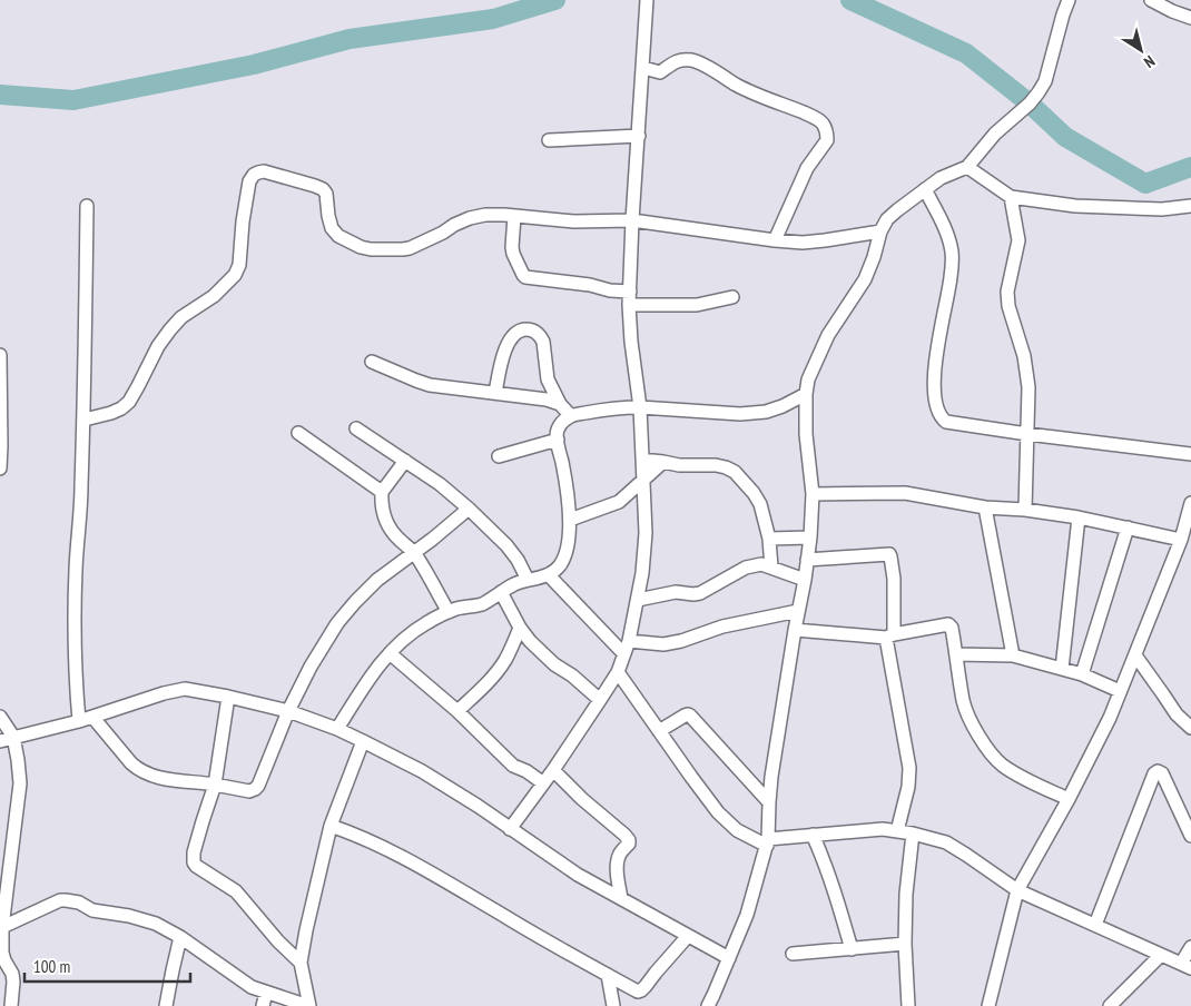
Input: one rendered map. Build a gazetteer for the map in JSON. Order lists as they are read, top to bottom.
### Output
{
  "scale_bar": "100 m",
  "north": "bottom right"
}
